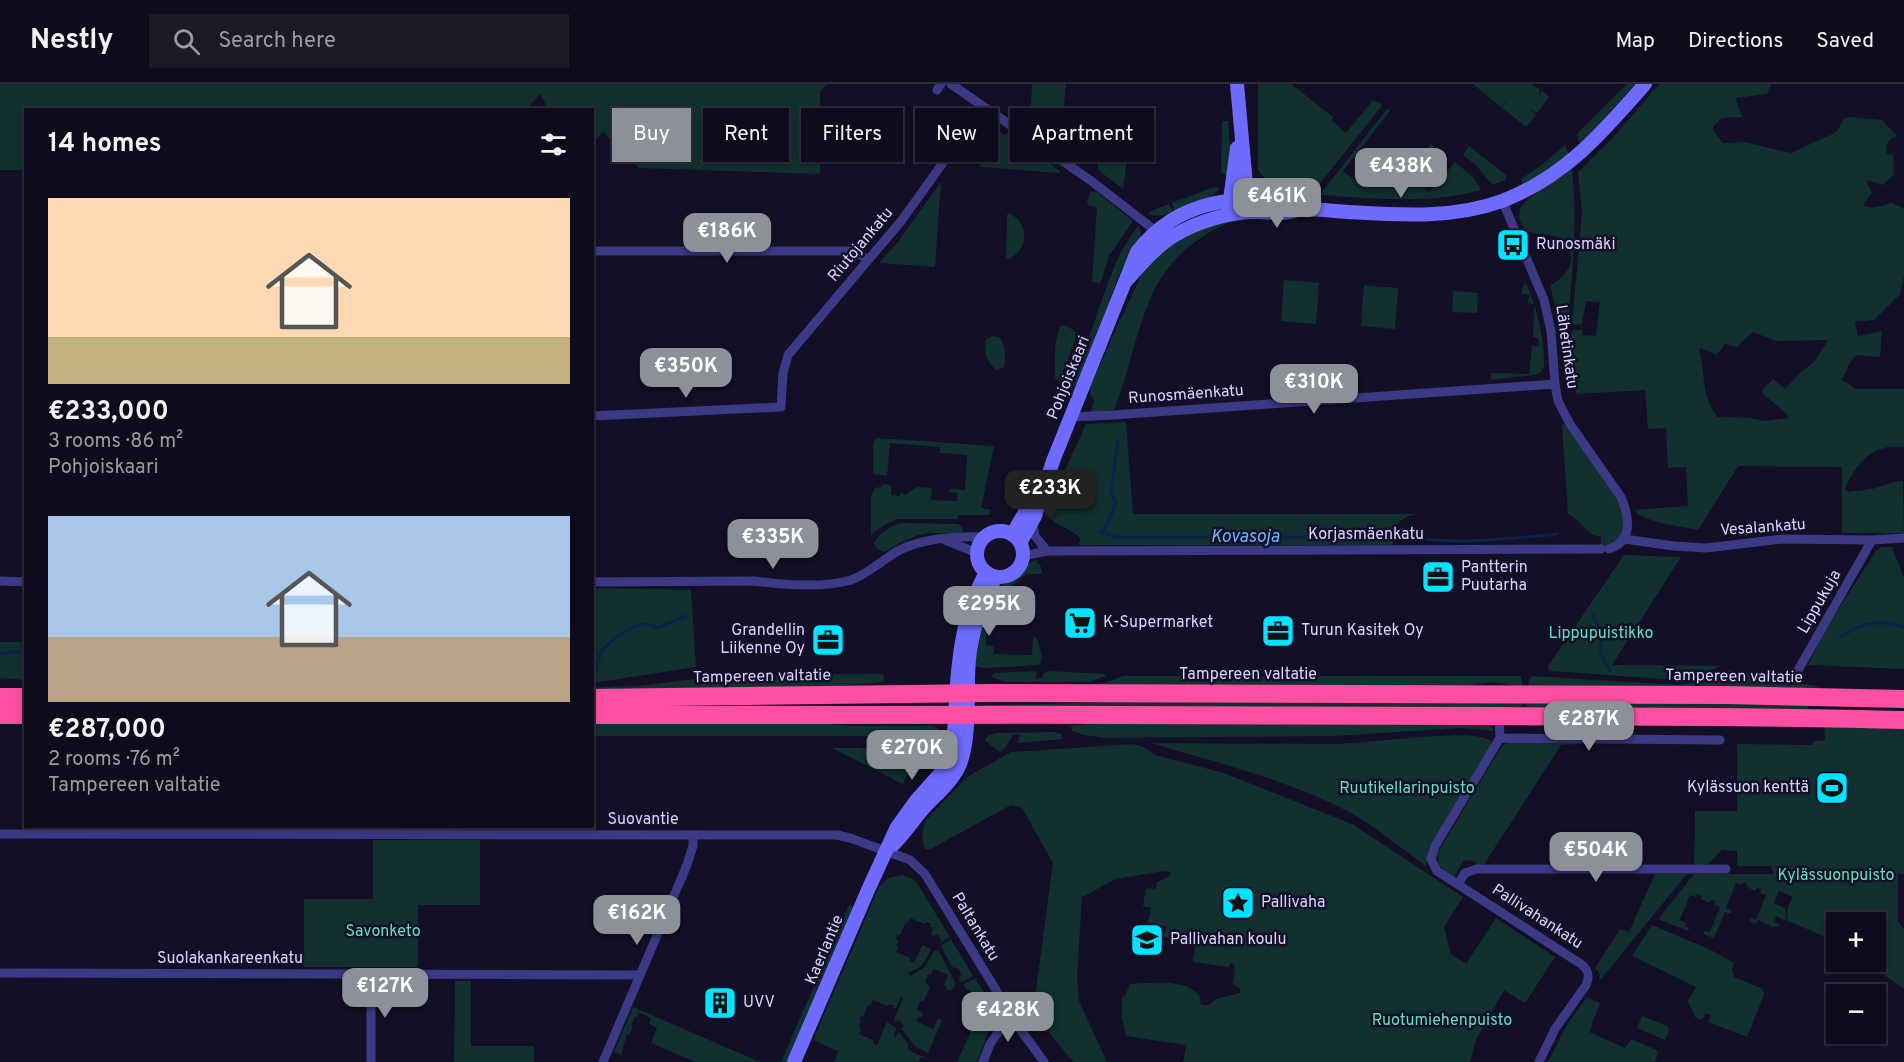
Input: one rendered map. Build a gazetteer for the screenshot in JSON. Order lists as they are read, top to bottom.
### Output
{
  "streets": {
    "highway": ["Tampereen valtatie"],
    "street": [
      "Riutojankatu",
      "Lähetinkatu",
      "Pohjoiskaari",
      "Runosmäenkatu",
      "Vesalankatu",
      "Korjasmäenkatu",
      "Lippukuja",
      "Suovantie",
      "Pallivahankatu",
      "Paltankatu",
      "Kaerlantie",
      "Suolakankareenkatu"
    ]
  },
  "crossings": [
    ["Lähetinkatu", "Runosmäenkatu"],
    ["Lähetinkatu", "Vesalankatu"],
    ["Lähetinkatu", "Korjasmäenkatu"],
    ["Pohjoiskaari", "Runosmäenkatu"],
    ["Pohjoiskaari", "Korjasmäenkatu"],
    ["Vesalankatu", "Korjasmäenkatu"],
    ["Vesalankatu", "Lippukuja"],
    ["Tampereen valtatie", "Kaerlantie"],
    ["Suovantie", "Paltankatu"],
    ["Suovantie", "Kaerlantie"],
    ["Paltankatu", "Kaerlantie"]
  ],
  "water": ["Kovasoja"],
  "parks": [
    "Lippupuistikko",
    "Ruutikellarinpuisto",
    "Kylässuonpuisto",
    "Savonketo",
    "Ruotumiehenpuisto"
  ],
  "places": {
    "bus stop": ["Runosmäki"],
    "office": ["Pantterin Puutarha", "Turun Kasitek Oy", "Grandellin Liikenne Oy"],
    "supermarket": ["K-Supermarket"],
    "sports": ["Kylässuon kenttä"],
    "place": ["Pallivaha"],
    "school or university": ["Pallivahan koulu"],
    "building": ["UVV"]
  },
  "page": {
    "header": "Nestly",
    "search": "Search here",
    "nav": ["Map", "Directions", "Saved"],
    "chip": [
      "Buy",
      "Rent",
      "Filters",
      "New",
      "Apartment"
    ],
    "heading": "14 homes",
    "price": [
      "€438K",
      "€461K",
      "€186K",
      "€350K",
      "€310K",
      "€233K",
      "€335K",
      "€295K",
      "€287K",
      "€270K",
      "€504K",
      "€162K",
      "€127K",
      "€428K"
    ],
    "list": [
      {
        "name": "€233,000",
        "note": "3 rooms · 86 m² · Pohjoiskaari"
      },
      {
        "name": "€287,000",
        "note": "2 rooms · 76 m² · Tampereen valtatie"
      }
    ],
    "map_buttons": ["+", "−"]
  }
}
